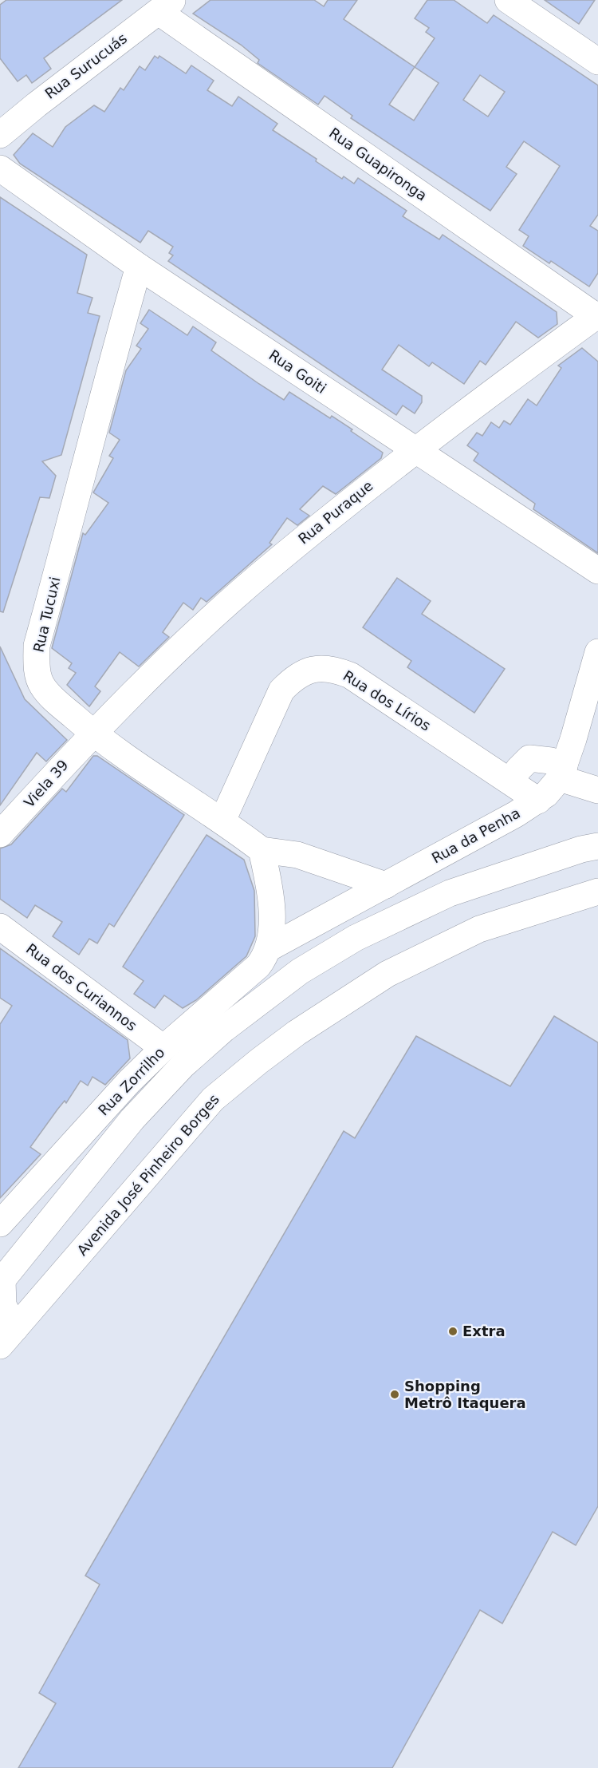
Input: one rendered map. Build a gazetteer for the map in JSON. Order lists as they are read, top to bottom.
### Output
{
  "streets": {
    "street": [
      "Rua Surucuás",
      "Rua Guapironga",
      "Rua Goiti",
      "Rua Puraque",
      "Rua Tucuxi",
      "Rua dos Lírios",
      "Viela 39",
      "Rua da Penha",
      "Rua dos Curiannos",
      "Rua Zorrilho",
      "Avenida José Pinheiro Borges"
    ]
  },
  "crossings": [
    ["Rua Surucuás", "Rua Guapironga"],
    ["Rua Guapironga", "Rua Puraque"],
    ["Rua Goiti", "Rua Puraque"],
    ["Rua Goiti", "Rua Tucuxi"],
    ["Rua Puraque", "Rua Tucuxi"],
    ["Rua Puraque", "Viela 39"],
    ["Rua Tucuxi", "Rua dos Lírios"],
    ["Rua Tucuxi", "Viela 39"],
    ["Rua dos Lírios", "Rua da Penha"],
    ["Rua da Penha", "Rua Zorrilho"],
    ["Rua dos Curiannos", "Rua Zorrilho"]
  ],
  "places": ["Extra", "Shopping Metrô Itaquera"]
}
